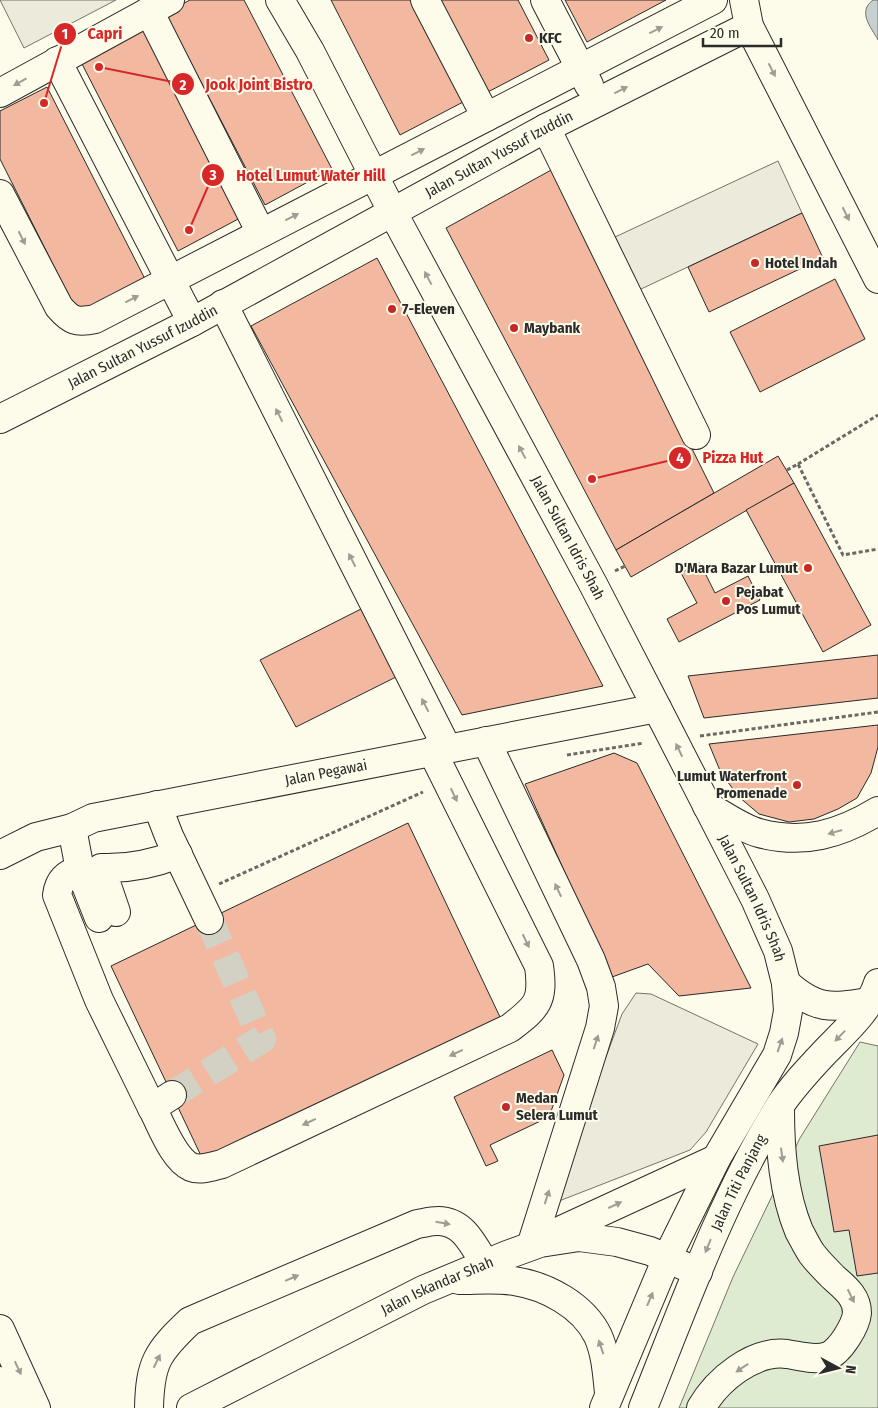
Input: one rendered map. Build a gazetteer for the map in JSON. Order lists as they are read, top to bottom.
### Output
{
  "streets": {
    "street": [
      "Jalan Sultan Yussuf Izuddin",
      "Jalan Sultan Idris Shah",
      "Jalan Pegawai",
      "Jalan Titi Panjang",
      "Jalan Iskandar Shah"
    ]
  },
  "crossings": [
    ["Jalan Sultan Yussuf Izuddin", "Jalan Sultan Idris Shah"],
    ["Jalan Sultan Idris Shah", "Jalan Pegawai"],
    ["Jalan Sultan Idris Shah", "Jalan Titi Panjang"],
    ["Jalan Titi Panjang", "Jalan Iskandar Shah"]
  ],
  "places": [
    "KFC",
    "Jook Joint Bistro",
    "Capri",
    "Hotel Lumut Water Hill",
    "Hotel Indah",
    "7-Eleven",
    "Maybank",
    "Pizza Hut",
    "D'Mara Bazar Lumut",
    "Pejabat Pos Lumut",
    "Lumut Waterfront Promenade",
    "Medan Selera Lumut"
  ],
  "scale_bar": "20 m",
  "north": "right"
}
